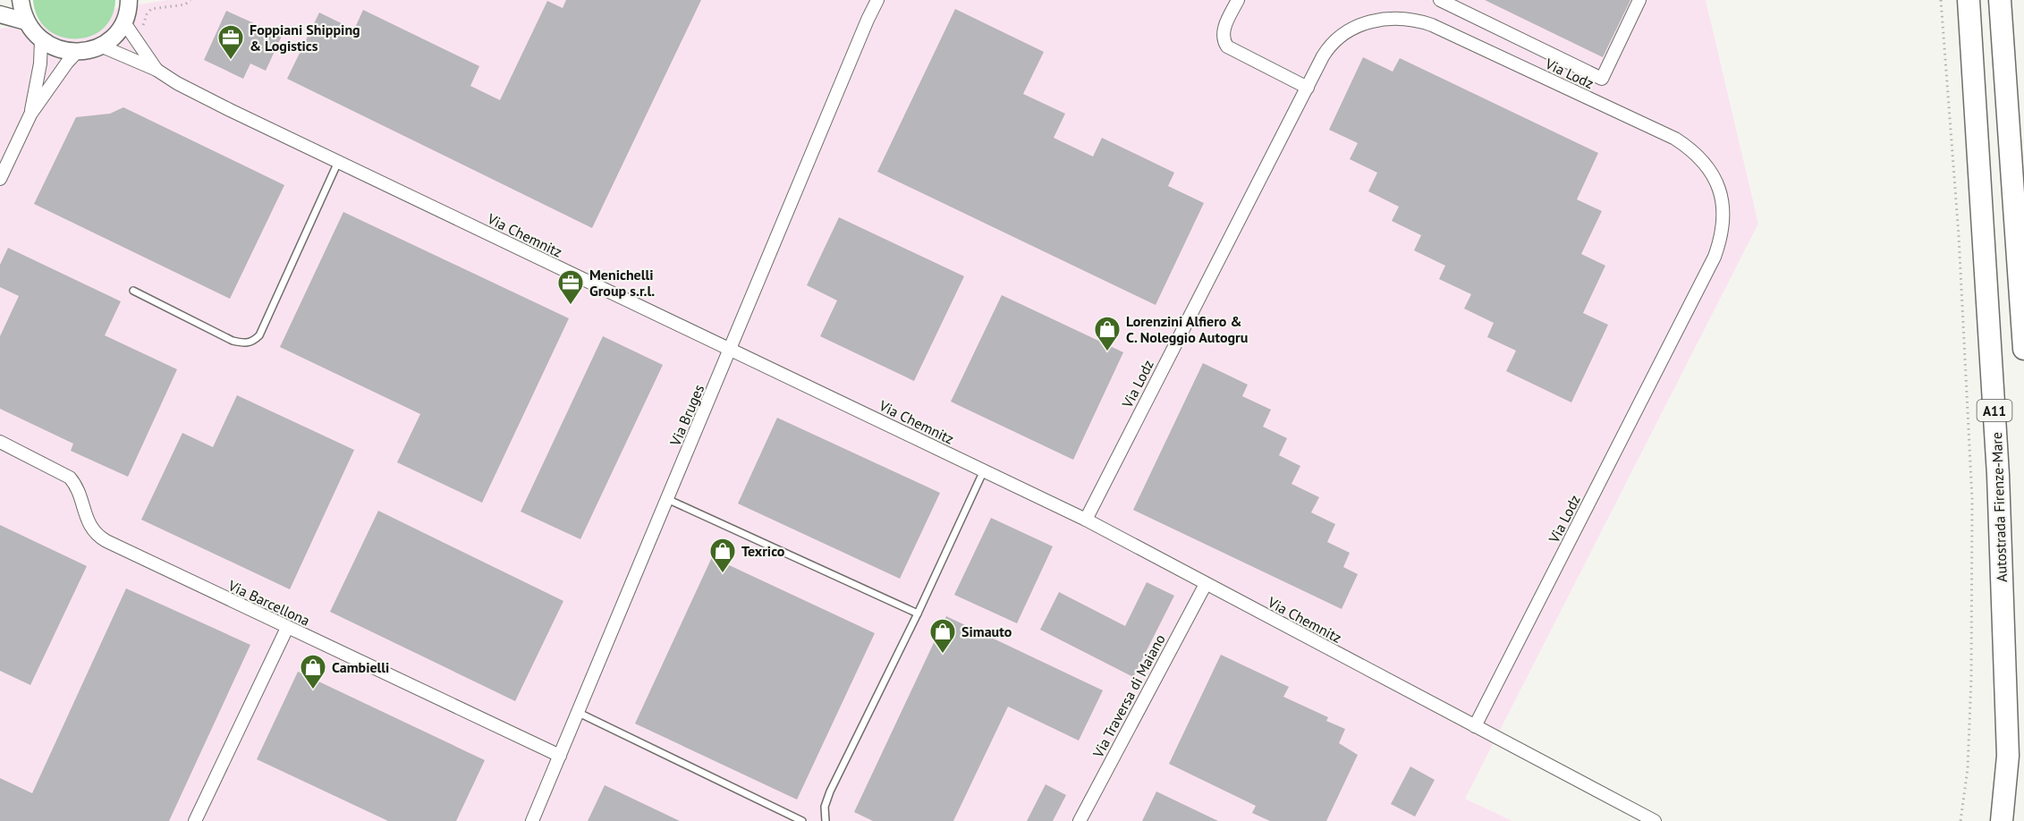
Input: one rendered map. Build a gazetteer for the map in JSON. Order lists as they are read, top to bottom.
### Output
{
  "streets": {
    "highway": ["A11", "Autostrada Firenze-Mare"],
    "street": [
      "Via Lodz",
      "Via Chemnitz",
      "Via Bruges",
      "Via Barcellona",
      "Via Traversa di Maiano"
    ]
  },
  "crossings": [
    ["Via Lodz", "Via Chemnitz"],
    ["Via Chemnitz", "Via Bruges"],
    ["Via Chemnitz", "Via Traversa di Maiano"],
    ["Via Bruges", "Via Barcellona"]
  ],
  "places": {
    "office": ["Foppiani Shipping & Logistics", "Menichelli Group s.r.l."],
    "shop": [
      "Lorenzini Alfiero & C. Noleggio Autogru",
      "Texrico",
      "Simauto",
      "Cambielli"
    ]
  }
}
